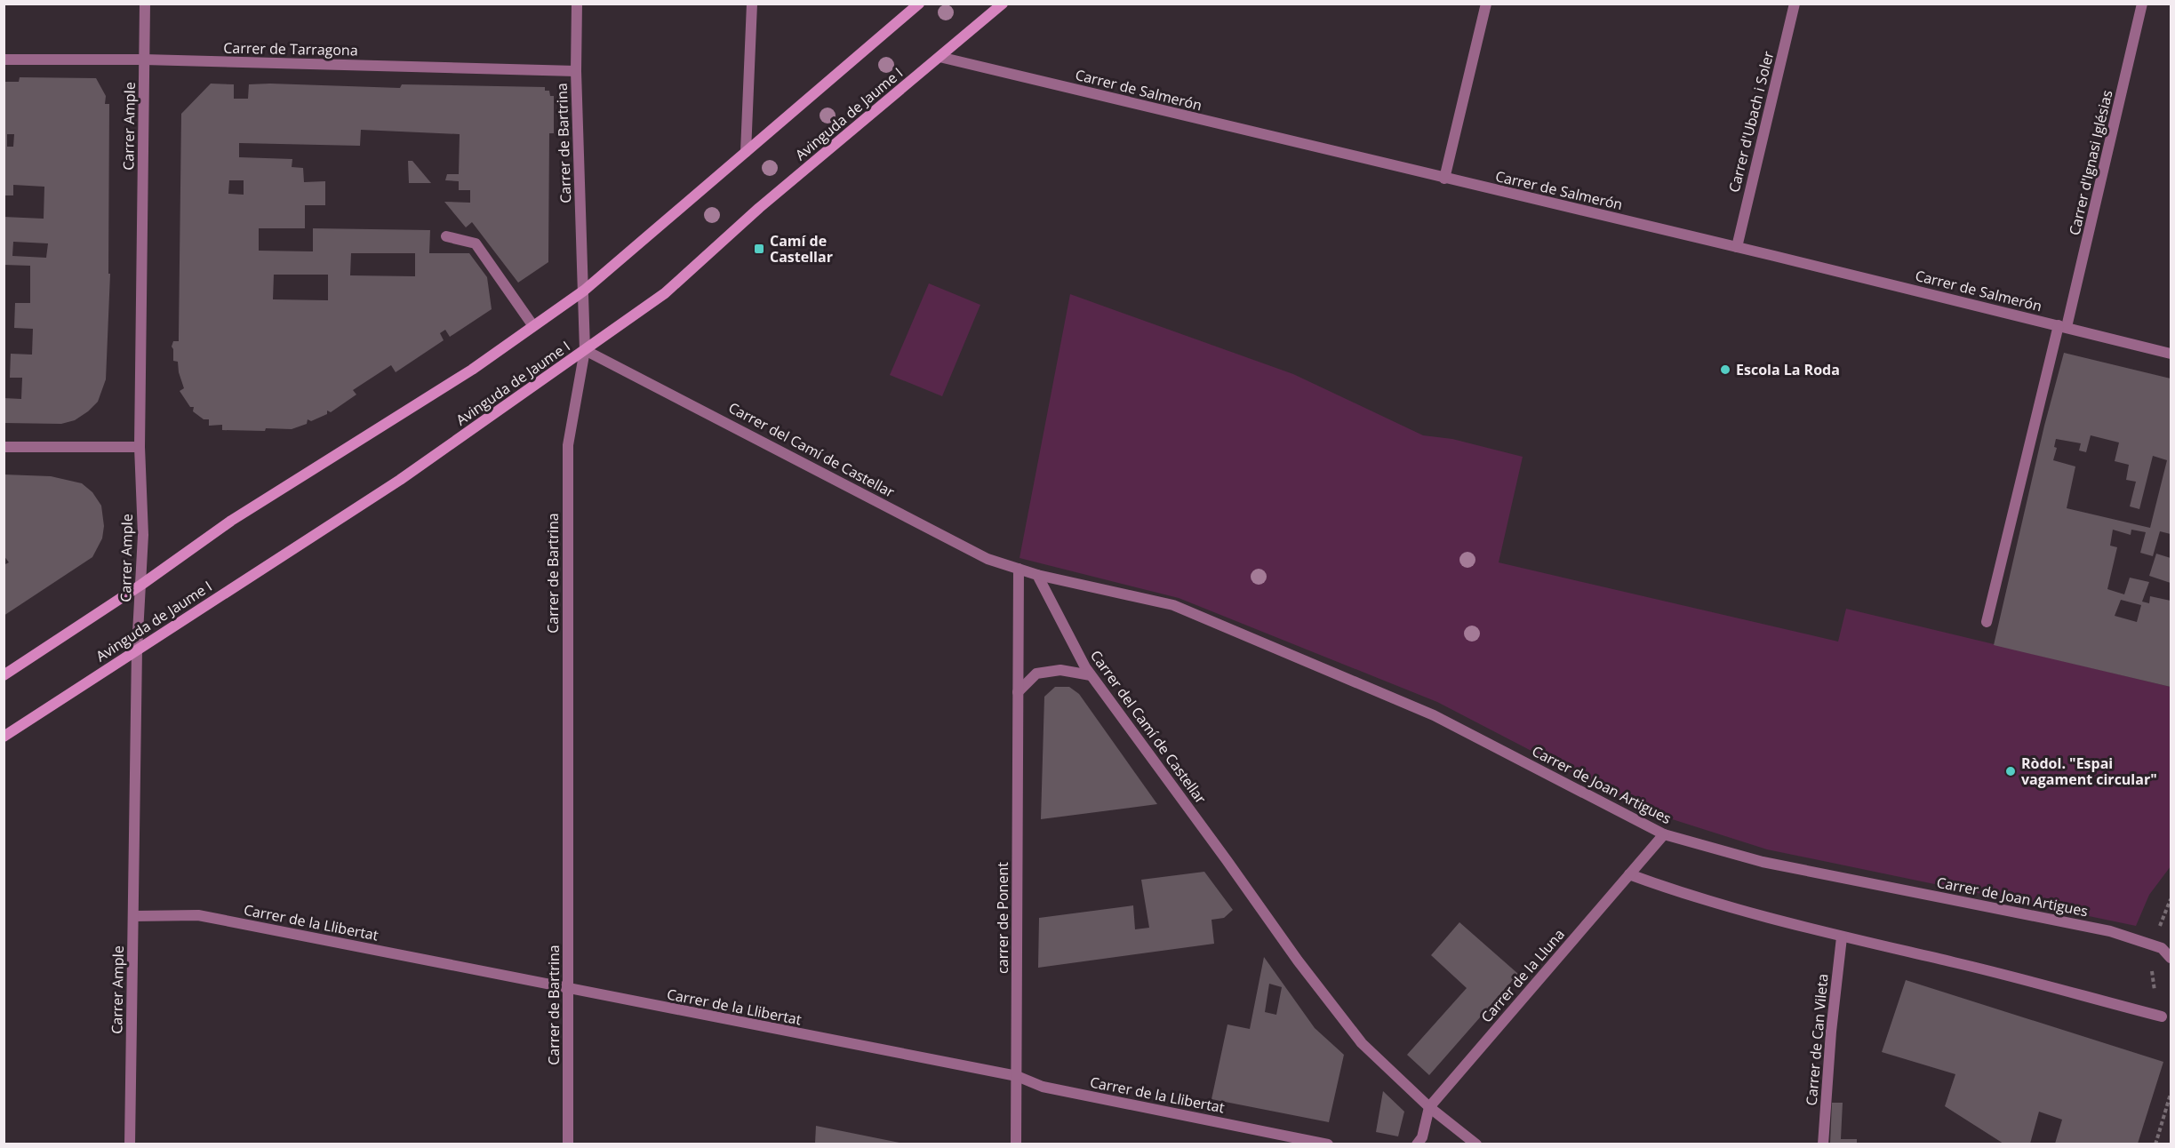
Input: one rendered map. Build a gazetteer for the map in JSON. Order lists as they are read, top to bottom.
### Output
{
  "streets": {
    "street": [
      "Carrer de Tarragona",
      "Carrer de Salmerón",
      "Avinguda de Jaume I",
      "Carrer d'Ubach i Soler",
      "Carrer Ample",
      "Carrer de Bartrina",
      "Carrer d'Ignasi Iglésias",
      "Carrer del Camí de Castellar",
      "Carrer de Joan Artigues",
      "carrer de Ponent",
      "Carrer de la Llibertat",
      "Carrer de la Lluna",
      "Carrer de Can Vileta"
    ]
  },
  "crossings": [
    ["Carrer de Tarragona", "Carrer Ample"],
    ["Carrer de Tarragona", "Carrer de Bartrina"],
    ["Carrer de Salmerón", "Avinguda de Jaume I"],
    ["Carrer de Salmerón", "Carrer d'Ubach i Soler"],
    ["Carrer de Salmerón", "Carrer d'Ignasi Iglésias"],
    ["Avinguda de Jaume I", "Carrer Ample"],
    ["Avinguda de Jaume I", "Carrer de Bartrina"],
    ["Avinguda de Jaume I", "Carrer del Camí de Castellar"],
    ["Carrer Ample", "Carrer de la Llibertat"],
    ["Carrer de Bartrina", "Carrer del Camí de Castellar"],
    ["Carrer de Bartrina", "Carrer de la Llibertat"],
    ["Carrer del Camí de Castellar", "Carrer de Joan Artigues"],
    ["Carrer del Camí de Castellar", "carrer de Ponent"],
    ["Carrer del Camí de Castellar", "Carrer de la Lluna"],
    ["Carrer de Joan Artigues", "Carrer de la Lluna"],
    ["carrer de Ponent", "Carrer de la Llibertat"]
  ],
  "places": {
    "transit": ["Camí de Castellar"],
    "other": ["Escola La Roda", "Ròdol. \"Espai vagament circular\""]
  }
}
